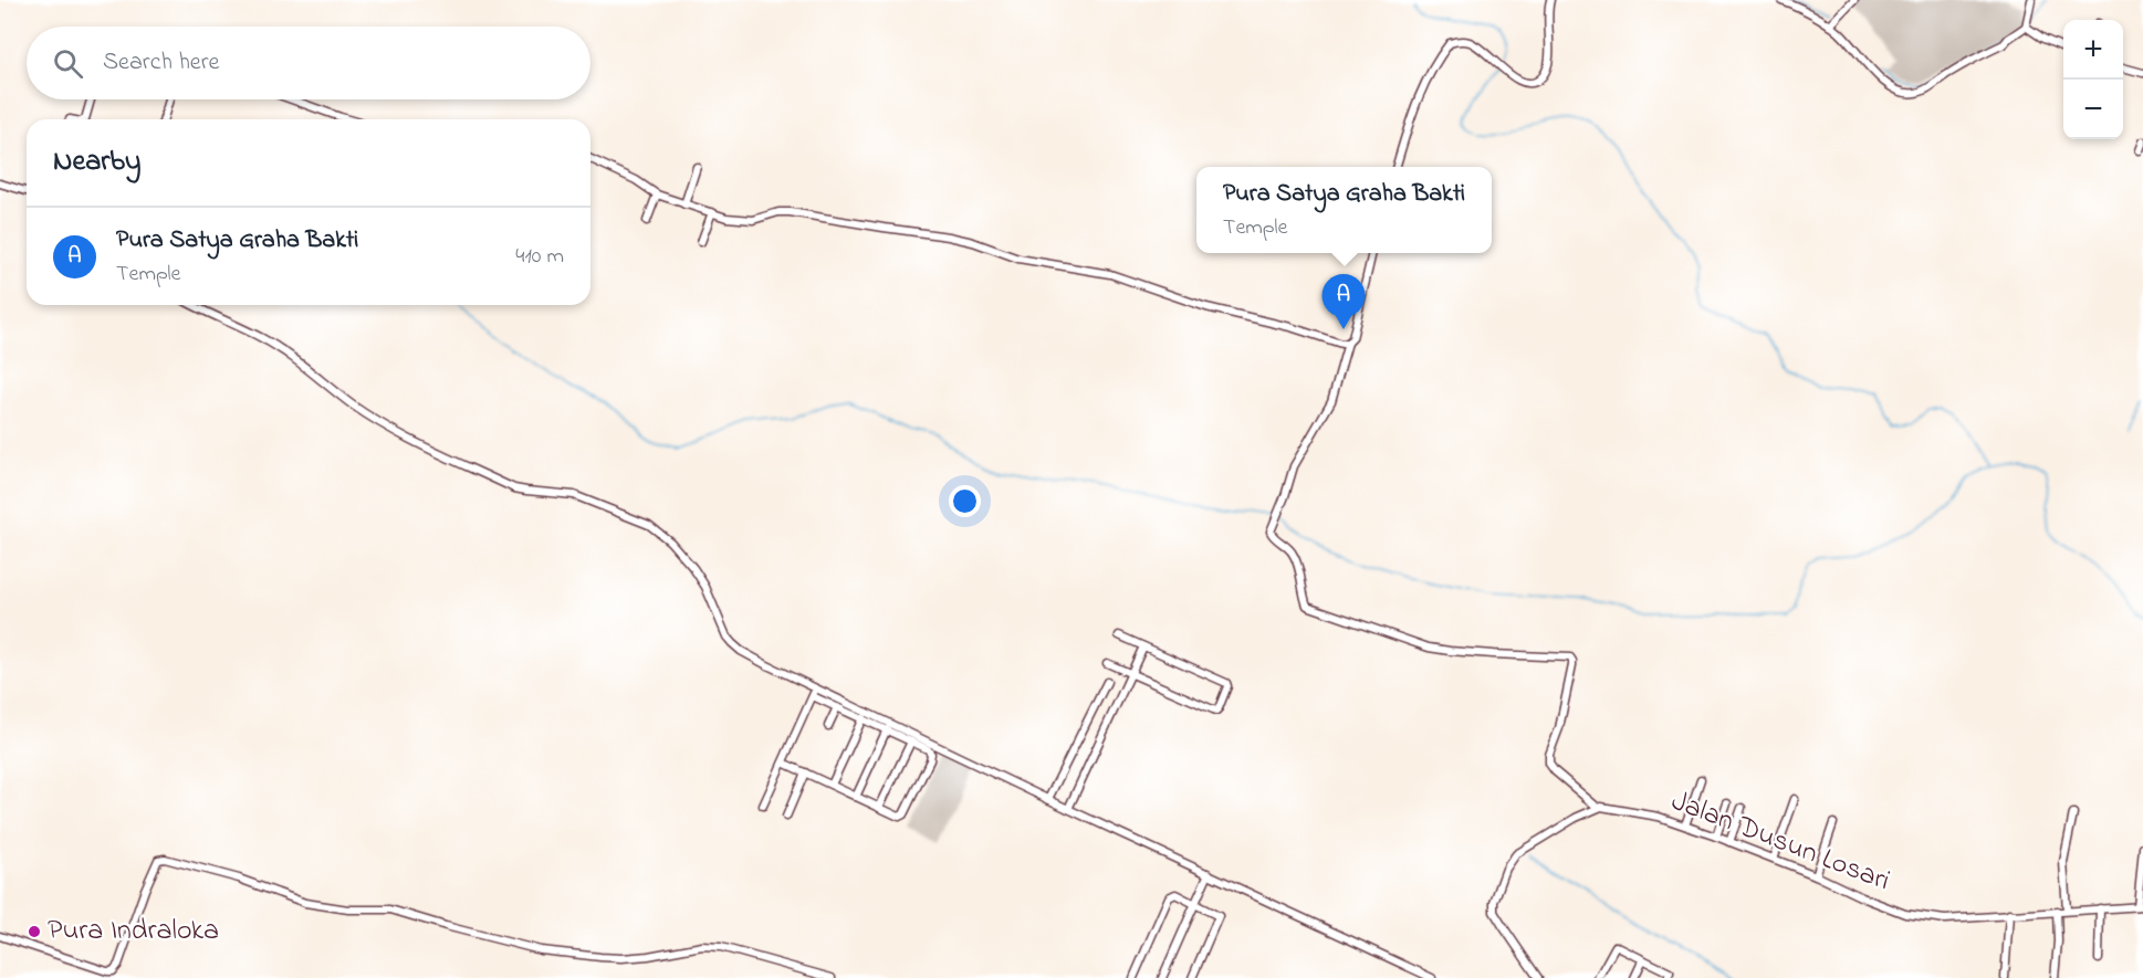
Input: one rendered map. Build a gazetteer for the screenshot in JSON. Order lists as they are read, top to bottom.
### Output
{
  "streets": {
    "street": ["Jalan Dusun Losari"]
  },
  "places": ["Pura Indraloka"],
  "page": {
    "map_buttons": ["+", "−"],
    "search": "Search here",
    "heading": "Nearby",
    "popup": ["Pura Satya Graha Bakti", "Temple"],
    "list": [
      {
        "mark": "A",
        "name": "Pura Satya Graha Bakti",
        "note": "Temple",
        "value": "410 m"
      }
    ],
    "pins": "A"
  }
}
